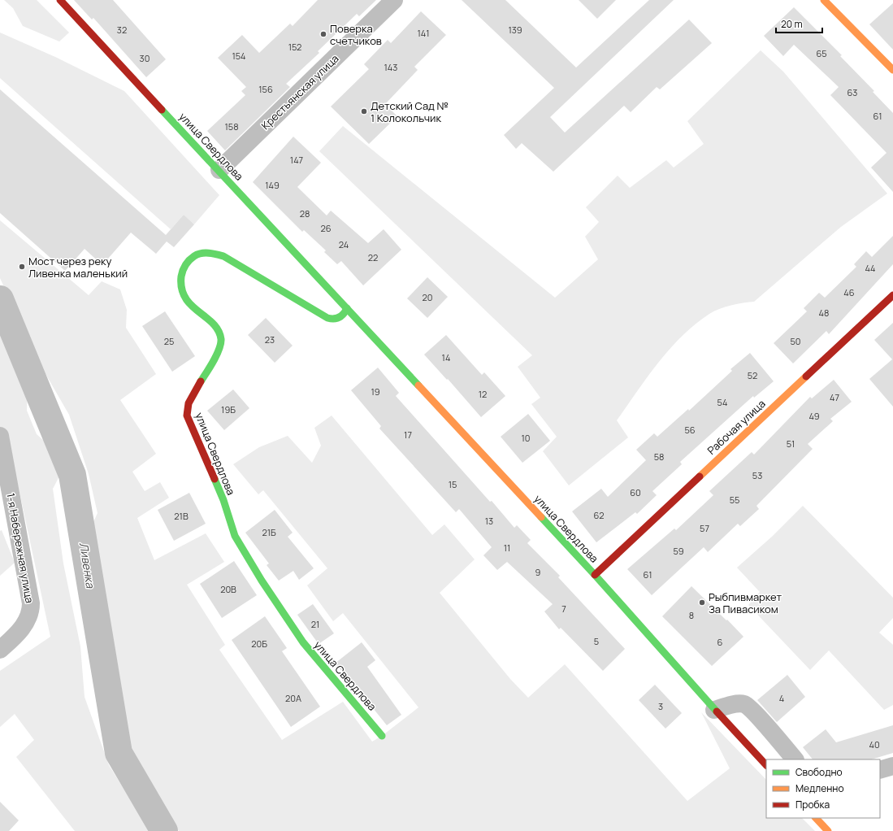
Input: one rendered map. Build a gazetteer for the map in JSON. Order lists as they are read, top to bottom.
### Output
{
  "streets": {
    "street": [
      "Крестьянская улица",
      "улица Свердлова",
      "Рабочая улица",
      "1-я Набережная улица"
    ]
  },
  "crossings": [
    ["Крестьянская улица", "улица Свердлова"],
    ["улица Свердлова", "Рабочая улица"]
  ],
  "water": ["Ливенка"],
  "places": [
    "Поверка счетчиков",
    "Детский Сад № 1 Колокольчик",
    "Мост через реку Ливенка маленький",
    "Рыбпивмаркет За Пивасиком"
  ],
  "house_numbers": [
    "32",
    "139",
    "141",
    "152",
    "65",
    "154",
    "30",
    "143",
    "156",
    "63",
    "61",
    "158",
    "147",
    "149",
    "28",
    "26",
    "24",
    "22",
    "44",
    "46",
    "20",
    "48",
    "23",
    "25",
    "50",
    "14",
    "52",
    "19",
    "12",
    "47",
    "54",
    "19Б",
    "49",
    "56",
    "17",
    "10",
    "51",
    "58",
    "53",
    "15",
    "60",
    "55",
    "62",
    "21В",
    "13",
    "57",
    "21Б",
    "11",
    "59",
    "9",
    "61",
    "20В",
    "7",
    "8",
    "21",
    "5",
    "6",
    "20Б",
    "20А",
    "4",
    "3",
    "40"
  ],
  "legend": ["Свободно", "Медленно", "Пробка"],
  "scale_bar": "20 m"
}
